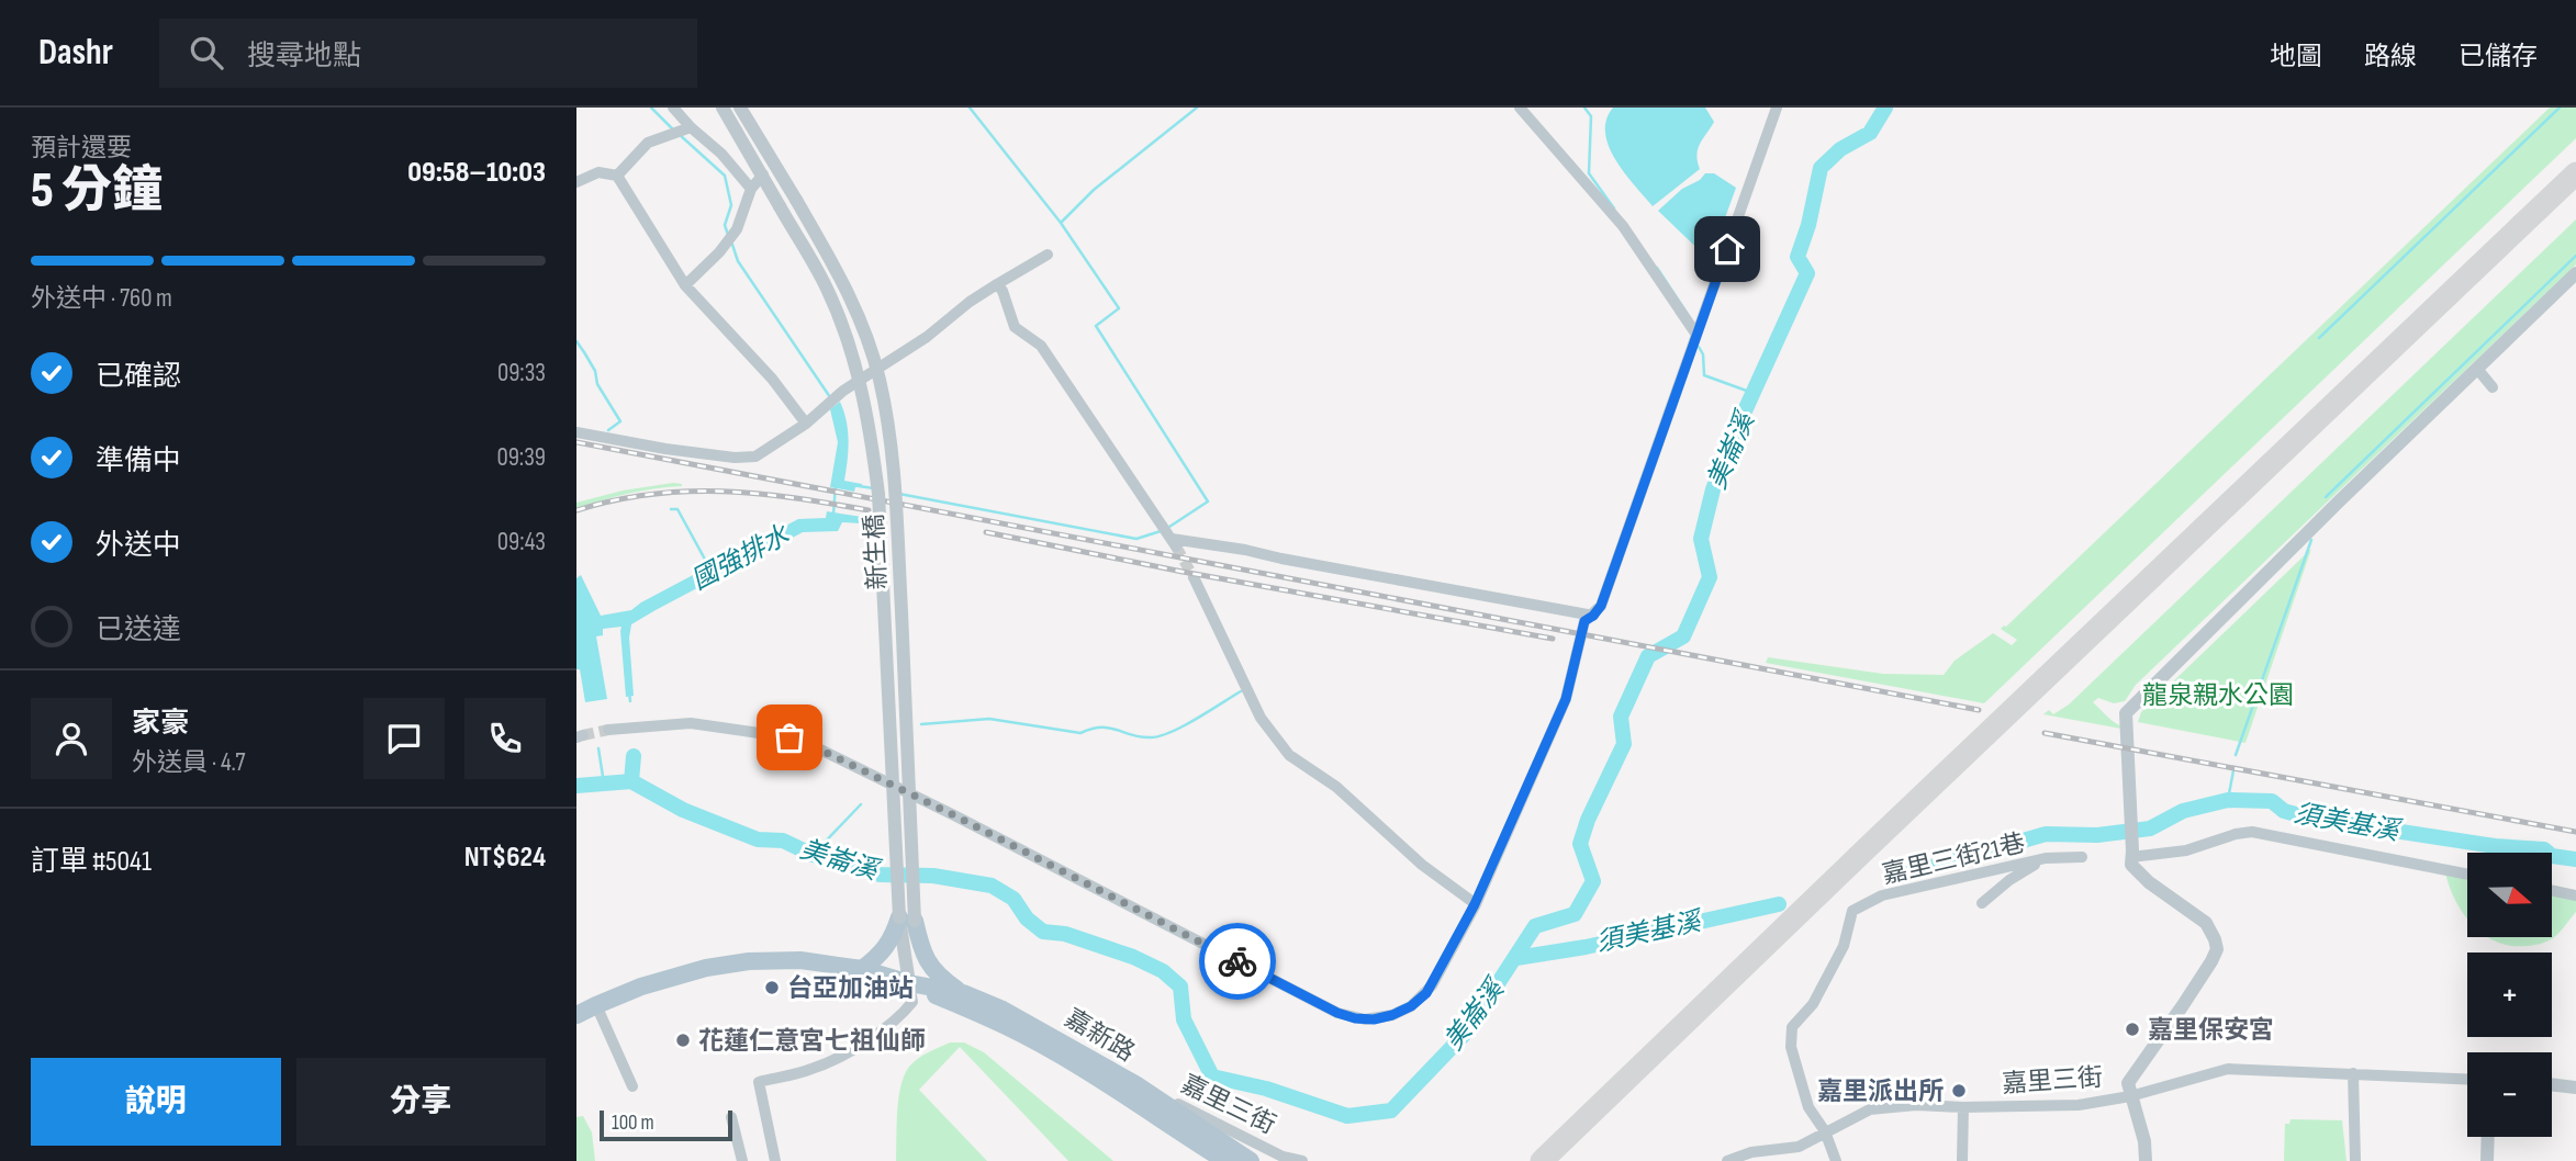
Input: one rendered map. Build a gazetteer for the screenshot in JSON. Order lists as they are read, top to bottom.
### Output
{
  "streets": {
    "main road": ["嘉新路"],
    "street": ["新生橋", "嘉里三街21巷", "嘉里三街"]
  },
  "crossings": [
    ["嘉里三街21巷", "嘉里三街"],
    ["嘉新路", "嘉里三街"]
  ],
  "water": ["美崙溪", "國強排水", "須美基溪"],
  "parks": ["龍泉親水公園"],
  "places": [
    "台亞加油站",
    "嘉里保安宮",
    "花蓮仁意宮七祖仙師",
    "嘉里派出所"
  ],
  "scale_bar": "100 m",
  "north": "right",
  "page": {
    "header": "Dashr",
    "search": "搜尋地點",
    "nav": ["地圖", "路線", "已儲存"],
    "heading": ["5 分鐘", "預計還要", "09:58–10:03"],
    "panel": [
      "家豪",
      "外送員 · 4.7",
      "訂單 #5041",
      "NT$624"
    ],
    "bar": "外送中 · 760 m",
    "list": [
      ["已確認", "09:33"],
      ["準備中", "09:39"],
      ["外送中", "09:43"],
      "已送達"
    ],
    "map_buttons": ["+", "−"],
    "buttons": ["說明", "分享"],
    "scale": "100 m"
  }
}
